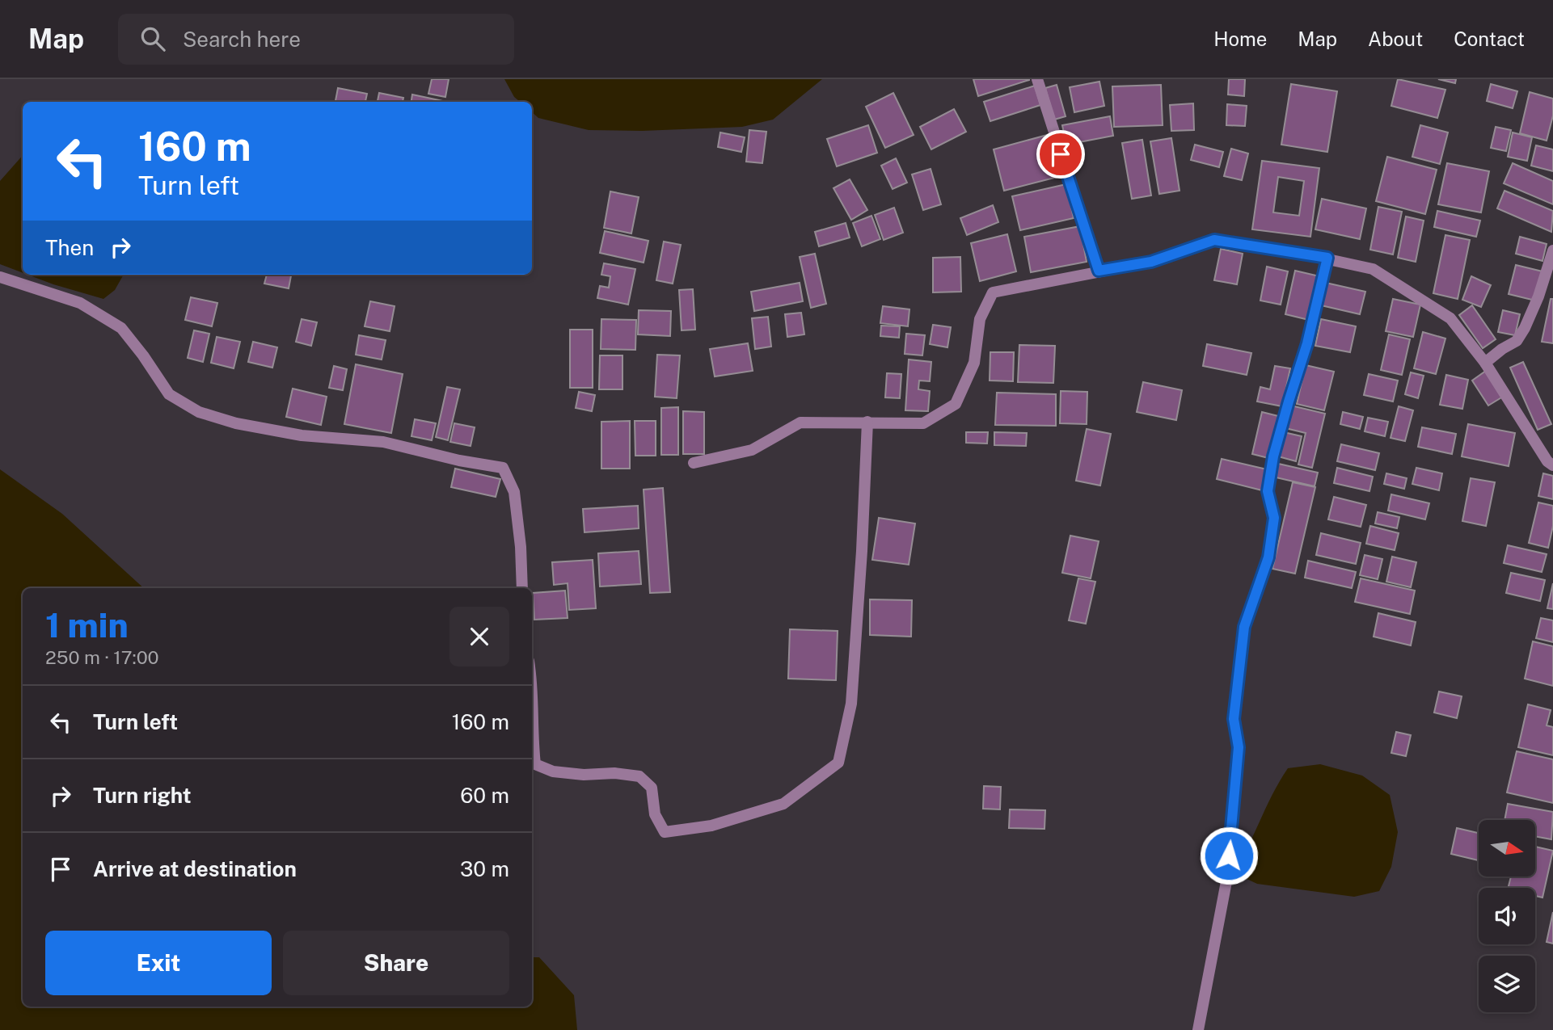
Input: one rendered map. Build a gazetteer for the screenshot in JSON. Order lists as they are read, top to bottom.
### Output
{
  "north": "right",
  "page": {
    "header": "Map",
    "search": "Search here",
    "nav": [
      "Home",
      "Map",
      "About",
      "Contact"
    ],
    "turn": ["160 m", "Turn left"],
    "then": "Then",
    "heading": ["1 min", "250 m · 17:00"],
    "list": [
      {
        "name": "Turn left",
        "value": "160 m"
      },
      {
        "name": "Turn right",
        "value": "60 m"
      },
      {
        "name": "Arrive at destination",
        "value": "30 m"
      }
    ],
    "buttons": ["Exit", "Share"]
  }
}
